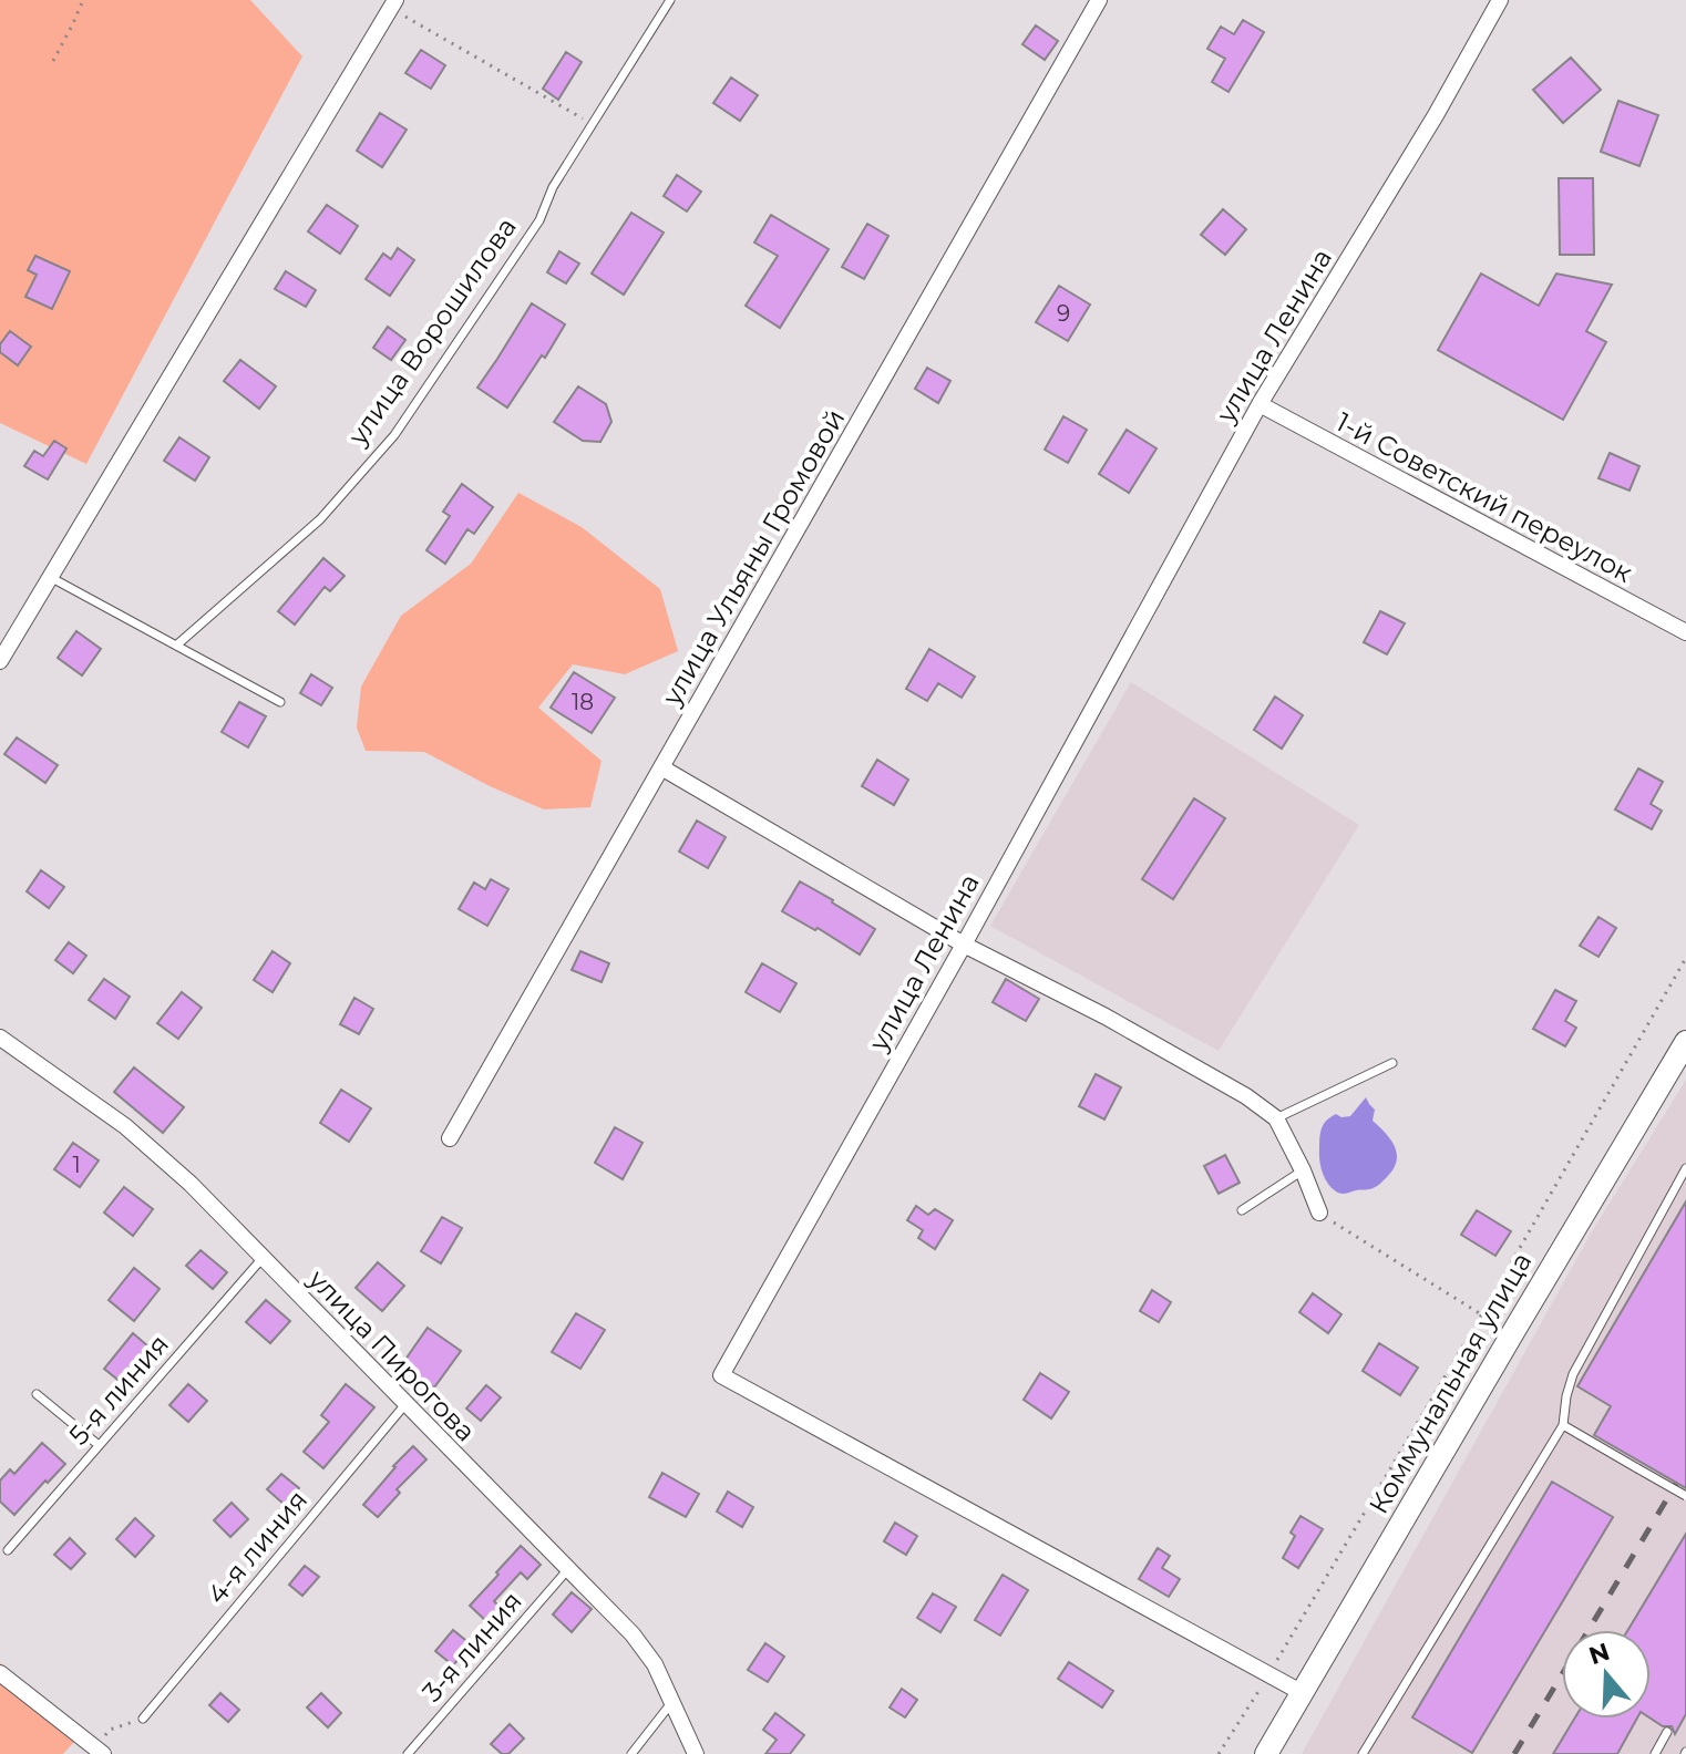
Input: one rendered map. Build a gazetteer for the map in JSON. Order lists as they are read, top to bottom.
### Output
{
  "streets": {
    "street": [
      "улица Ленина",
      "1-й Советский переулок",
      "улица Ульяны Громовой",
      "улица Пирогова",
      "Коммунальная улица"
    ],
    "lane": [
      "улица Ворошилова",
      "5-я линия",
      "4-я линия",
      "3-я линия"
    ]
  },
  "crossings": [
    ["улица Ленина", "1-й Советский переулок"],
    ["улица Ленина", "Коммунальная улица"],
    ["улица Пирогова", "5-я линия"],
    ["улица Пирогова", "4-я линия"],
    ["улица Пирогова", "3-я линия"]
  ],
  "house_numbers": ["9", "18", "1"],
  "north": "top"
}
